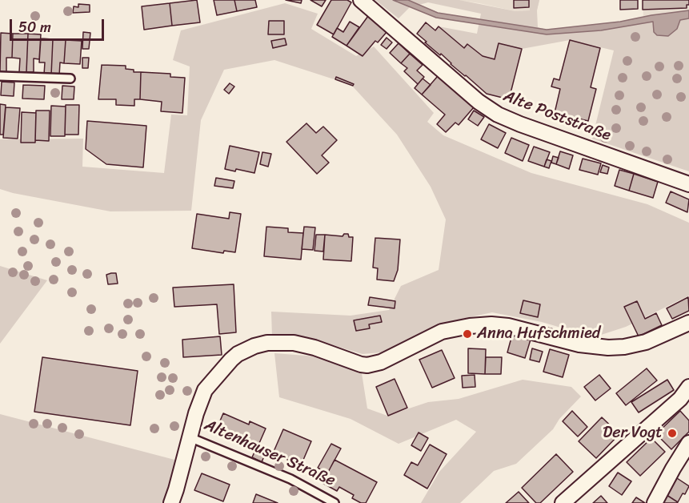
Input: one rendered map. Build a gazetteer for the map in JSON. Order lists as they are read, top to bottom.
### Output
{
  "streets": {
    "street": ["Alte Poststraße", "Altenhauser Straße"]
  },
  "places": ["Anna Hufschmied", "Der Vogt"],
  "scale_bar": "50 m"
}
